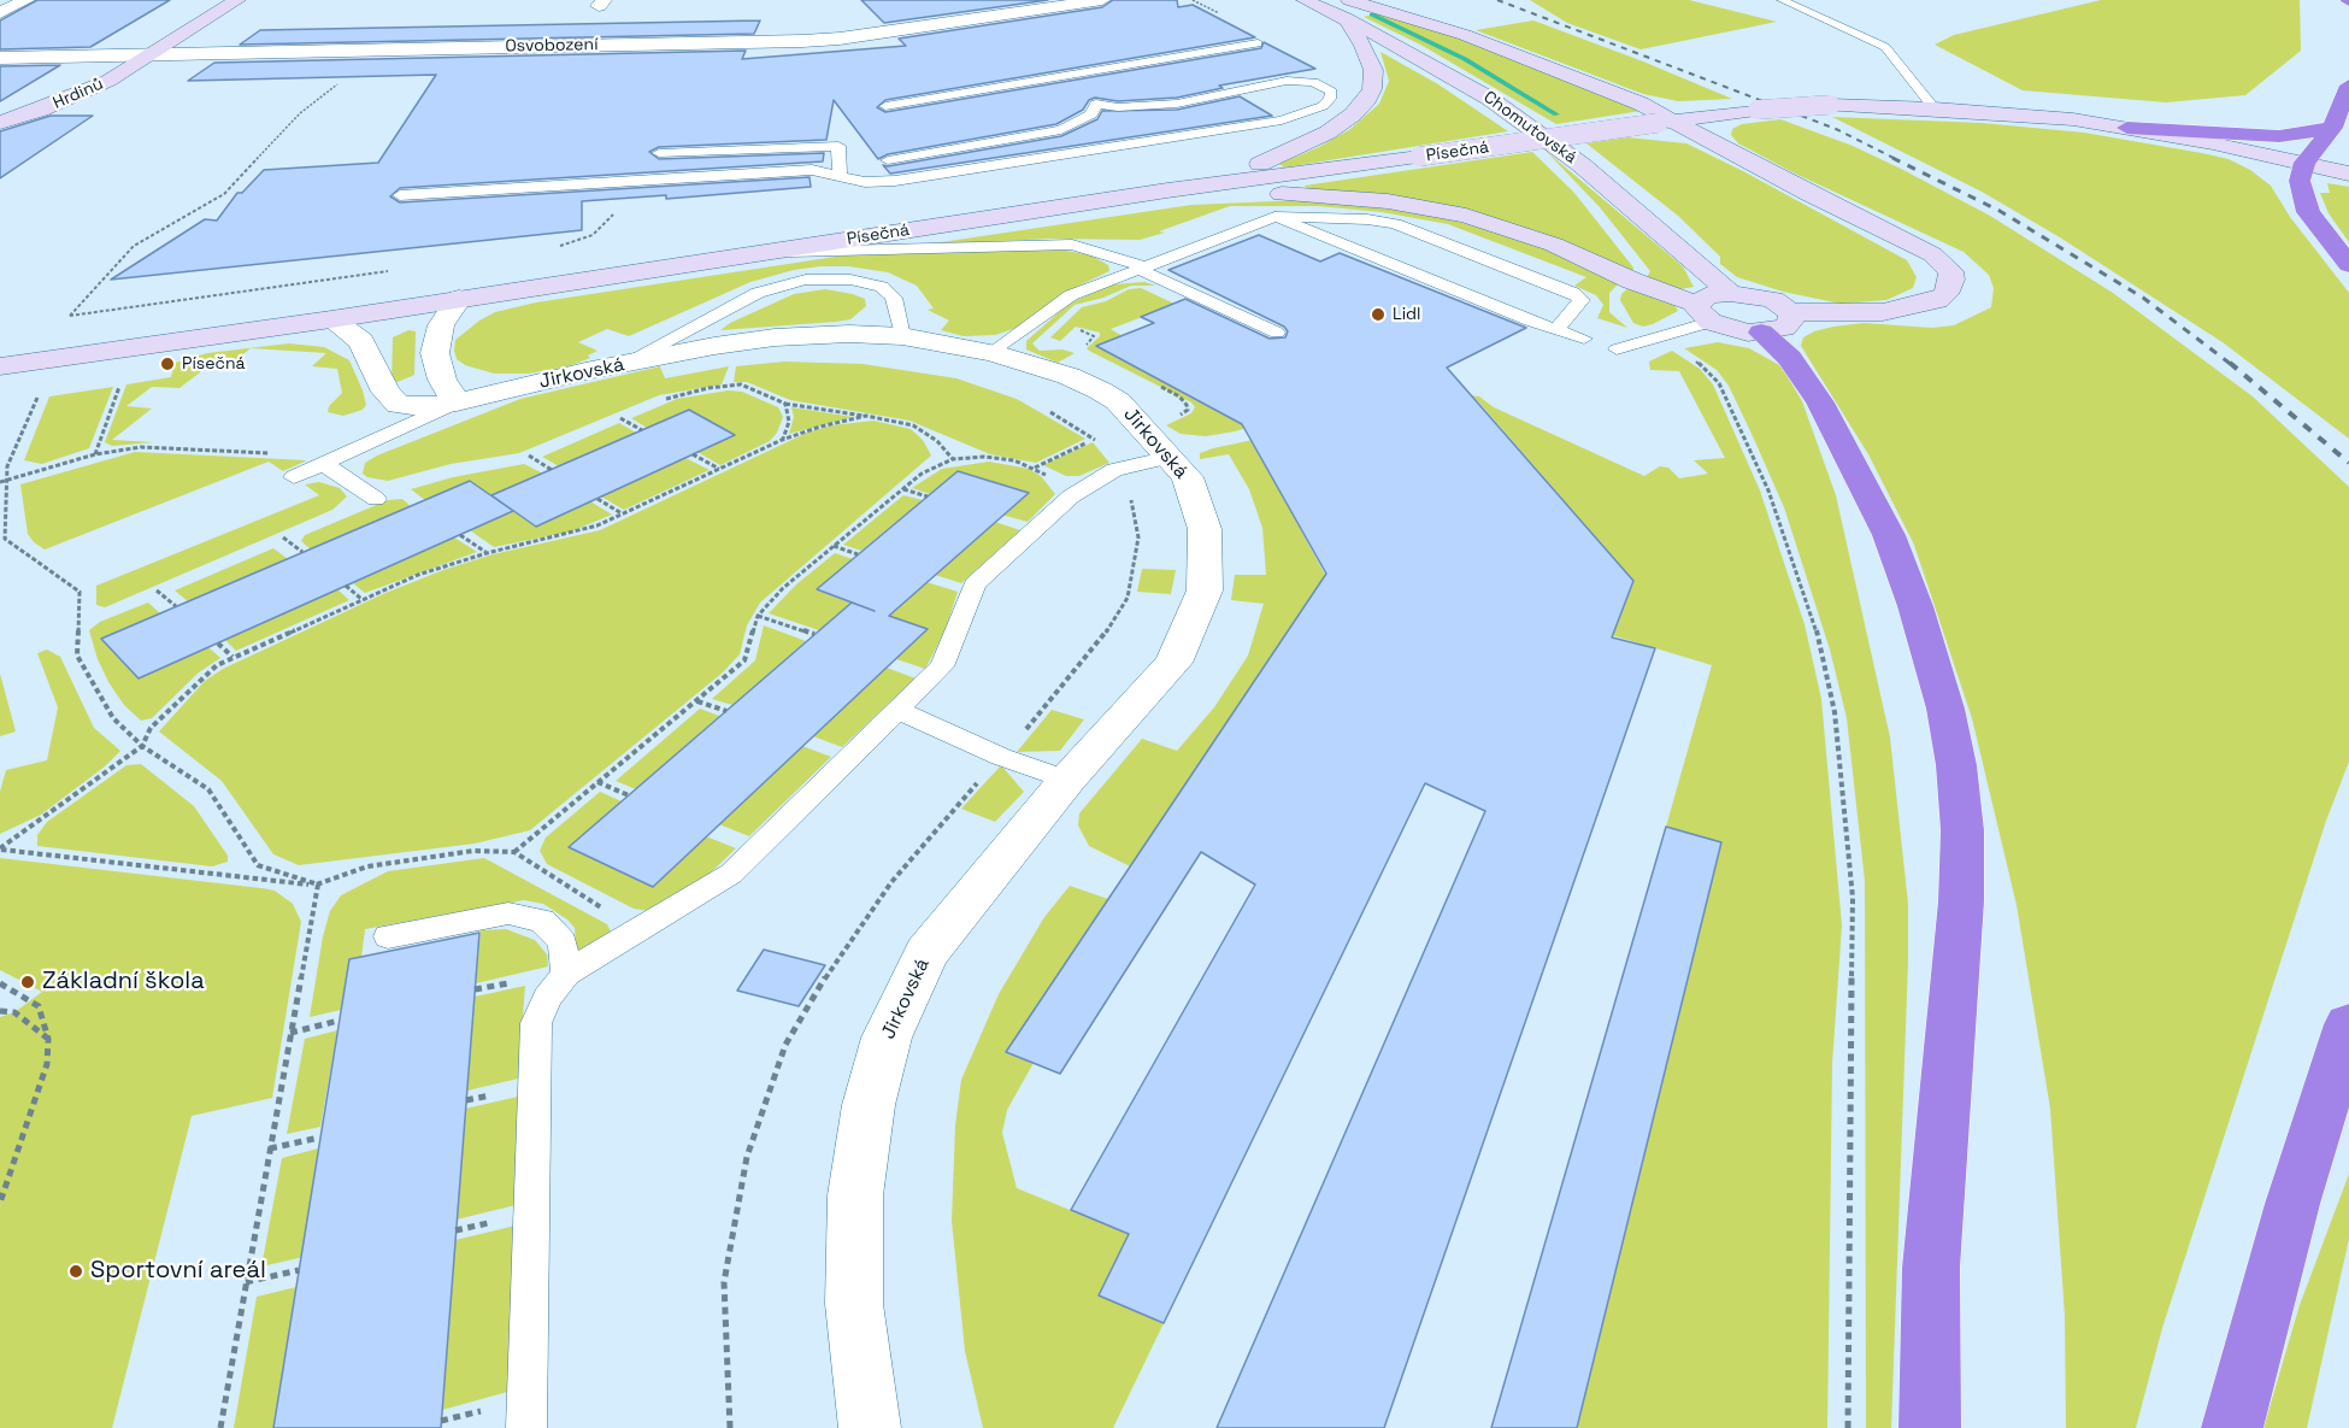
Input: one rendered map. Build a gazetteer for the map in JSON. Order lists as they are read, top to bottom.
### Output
{
  "streets": {
    "street": [
      "Osvobození",
      "Hrdinů",
      "Chomutovská",
      "Písečná",
      "Jirkovská"
    ]
  },
  "crossings": [
    ["Osvobození", "Hrdinů"],
    ["Písečná", "Jirkovská"]
  ],
  "places": [
    "Lidl",
    "Písečná",
    "Základní škola",
    "Sportovní areál"
  ]
}
